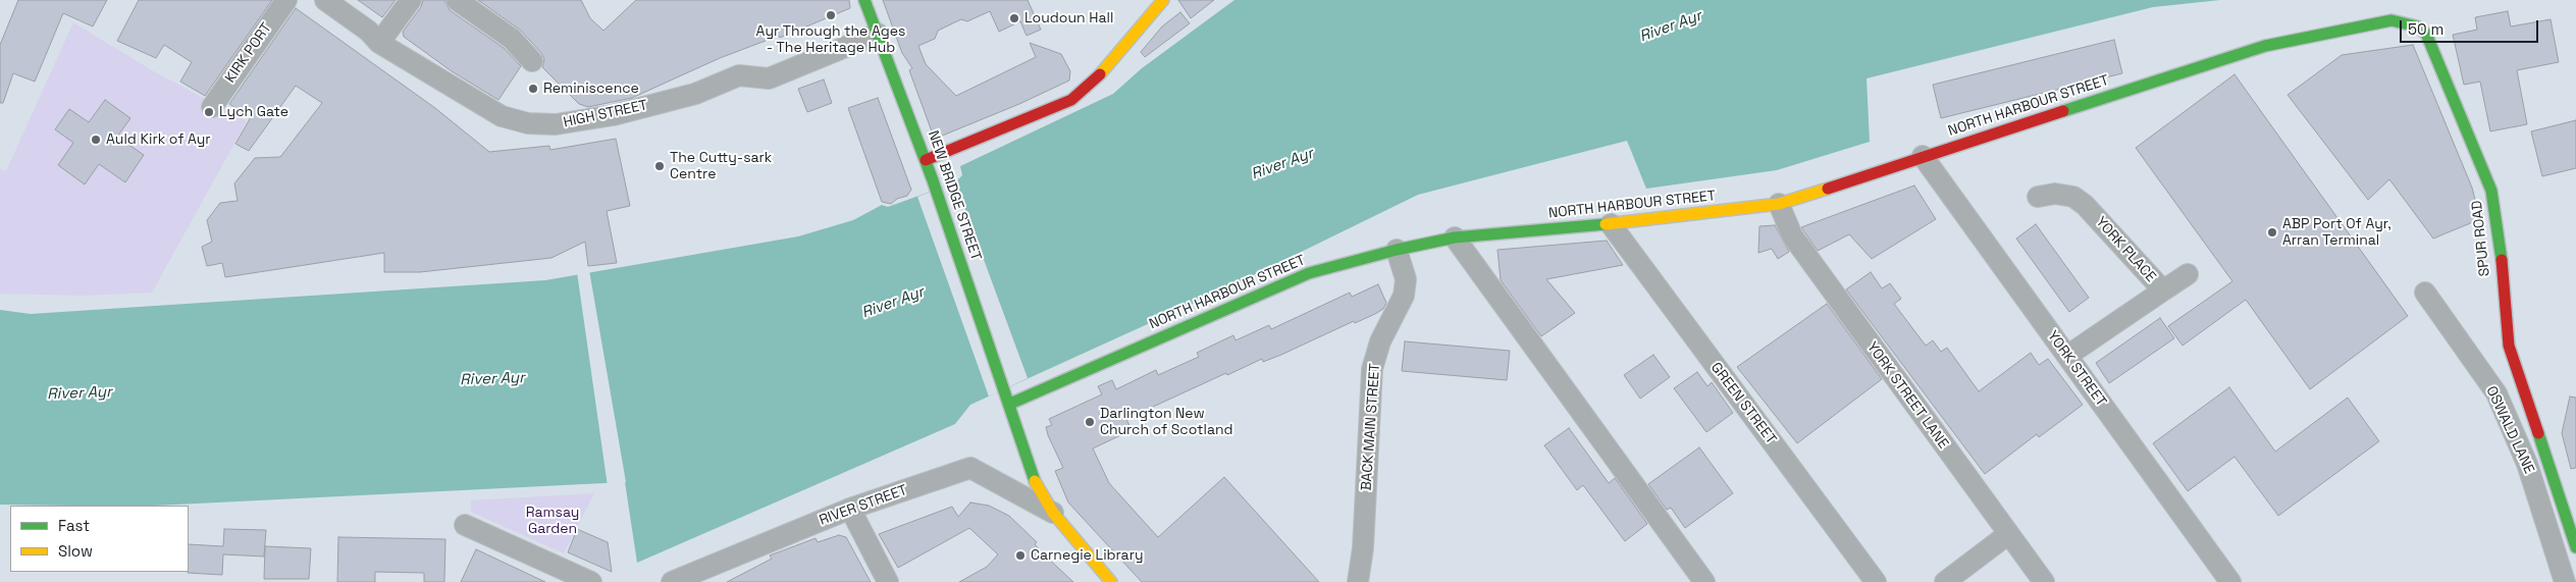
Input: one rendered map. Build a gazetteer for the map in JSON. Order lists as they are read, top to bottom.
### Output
{
  "streets": {
    "street": [
      "KIRK PORT",
      "NORTH HARBOUR STREET",
      "HIGH STREET",
      "NEW BRIDGE STREET",
      "SPUR ROAD",
      "YORK PLACE",
      "YORK STREET",
      "YORK STREET LANE",
      "GREEN STREET",
      "BACK MAIN STREET",
      "OSWALD LANE",
      "RIVER STREET"
    ]
  },
  "crossings": [
    ["NORTH HARBOUR STREET", "NEW BRIDGE STREET"],
    ["NORTH HARBOUR STREET", "SPUR ROAD"],
    ["NORTH HARBOUR STREET", "YORK STREET"],
    ["NORTH HARBOUR STREET", "YORK STREET LANE"],
    ["NORTH HARBOUR STREET", "GREEN STREET"],
    ["NORTH HARBOUR STREET", "BACK MAIN STREET"],
    ["HIGH STREET", "NEW BRIDGE STREET"],
    ["NEW BRIDGE STREET", "RIVER STREET"],
    ["YORK PLACE", "YORK STREET"]
  ],
  "water": ["River Ayr"],
  "parks": ["Ramsay Garden"],
  "places": [
    "Ayr Through the Ages - The Heritage Hub",
    "Loudoun Hall",
    "Reminiscence",
    "Lych Gate",
    "Auld Kirk of Ayr",
    "The Cutty-sark Centre",
    "ABP Port Of Ayr, Arran Terminal",
    "Darlington New Church of Scotland",
    "Carnegie Library"
  ],
  "legend": ["Fast", "Slow"],
  "scale_bar": "50 m"
}
